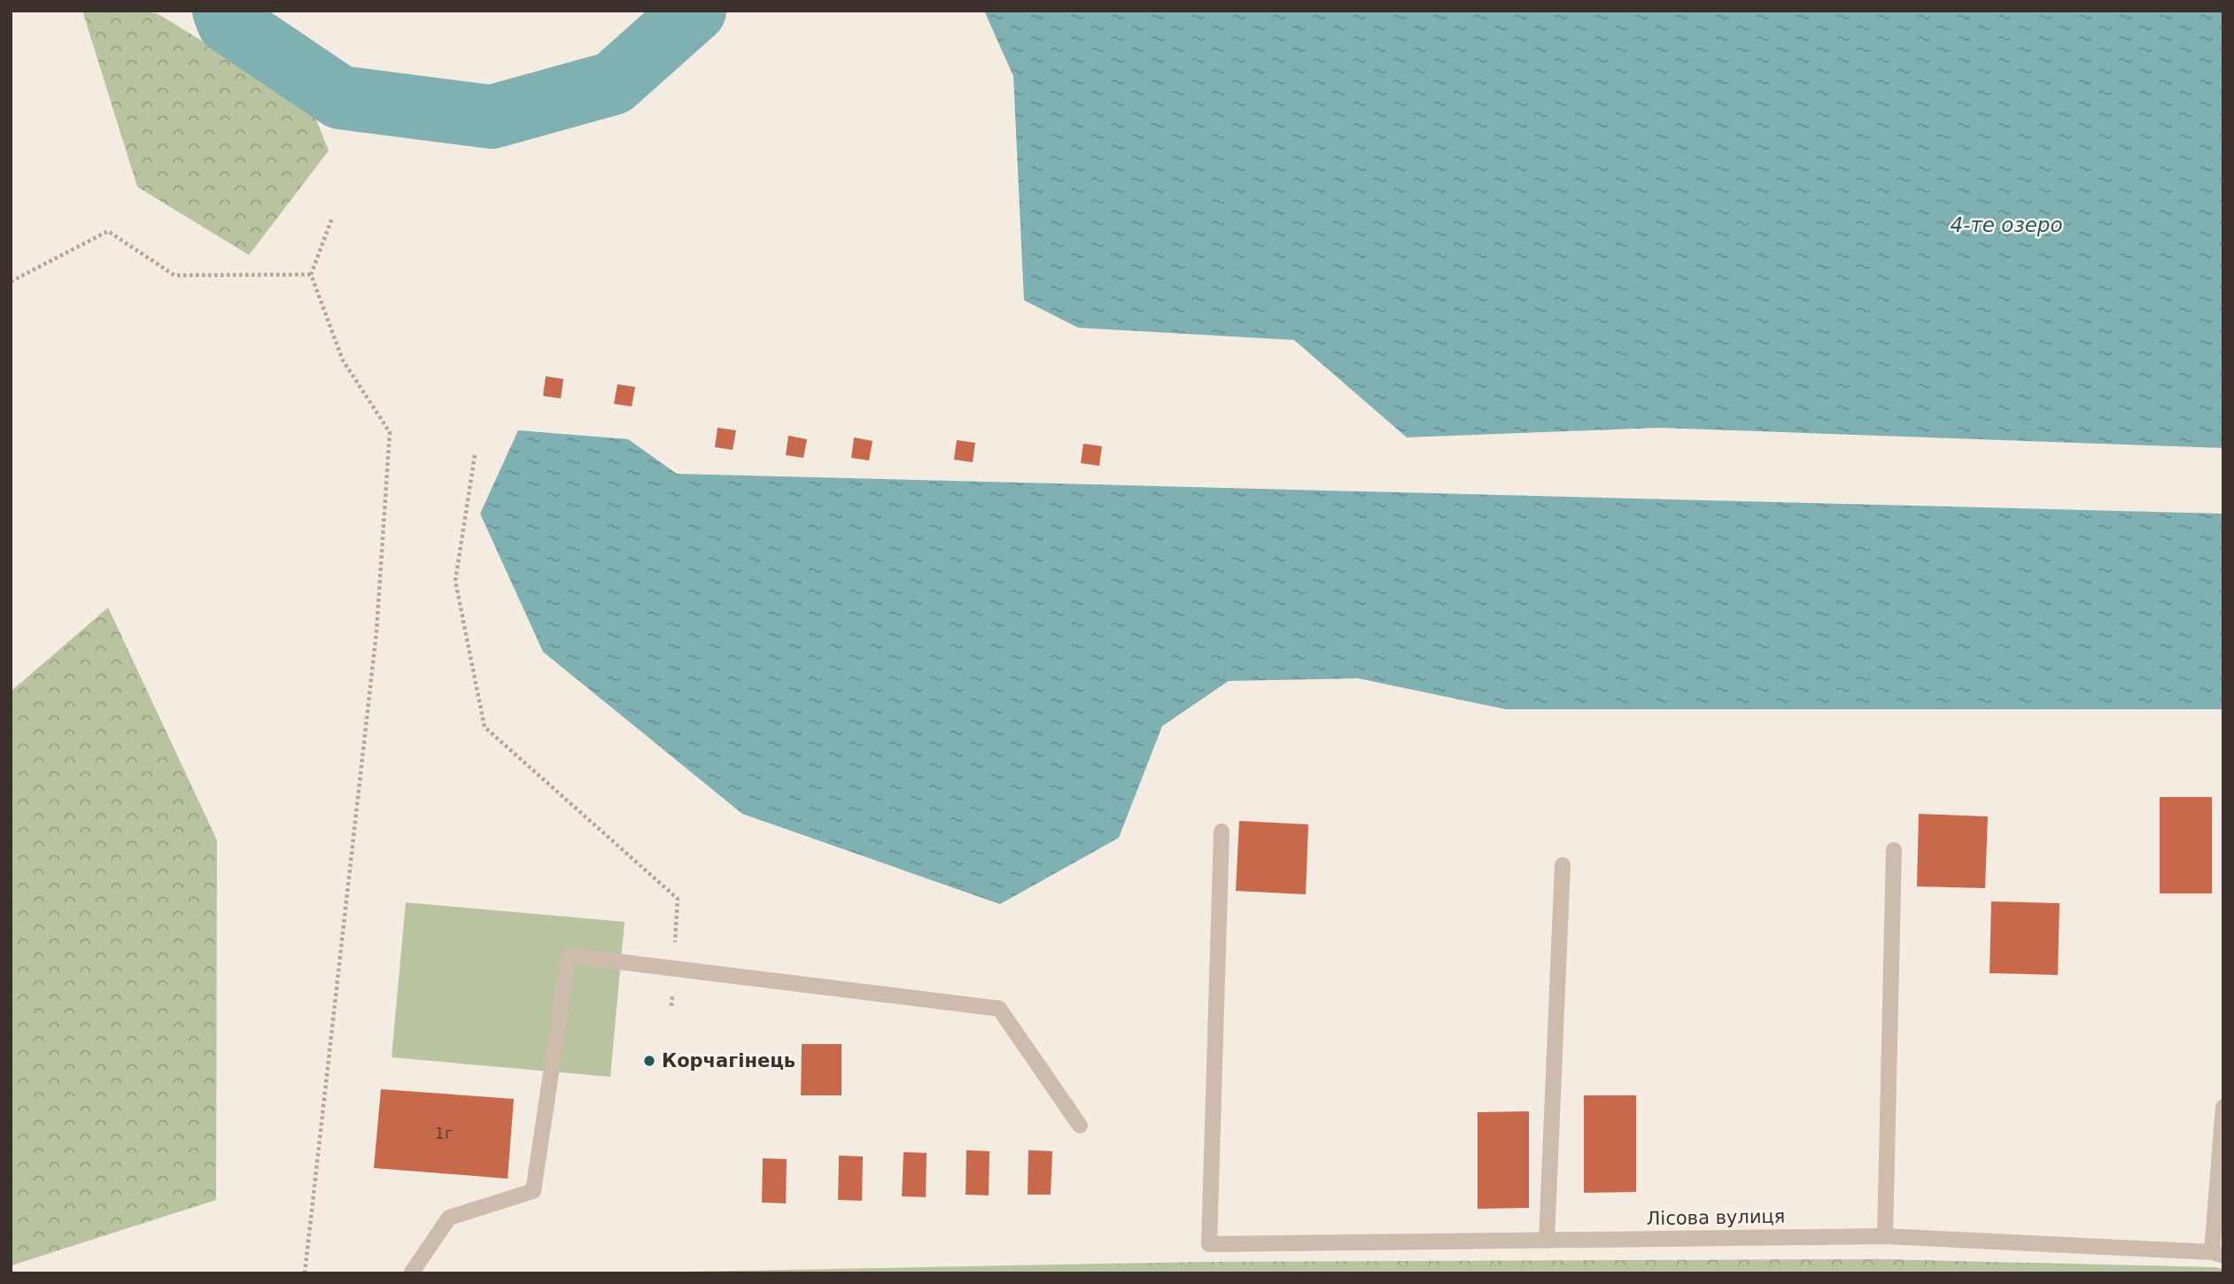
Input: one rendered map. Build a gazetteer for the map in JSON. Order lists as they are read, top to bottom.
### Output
{
  "streets": {
    "street": ["Лісова вулиця"]
  },
  "water": ["4-те озеро"],
  "places": ["Корчагінець"],
  "house_numbers": ["1г"]
}
